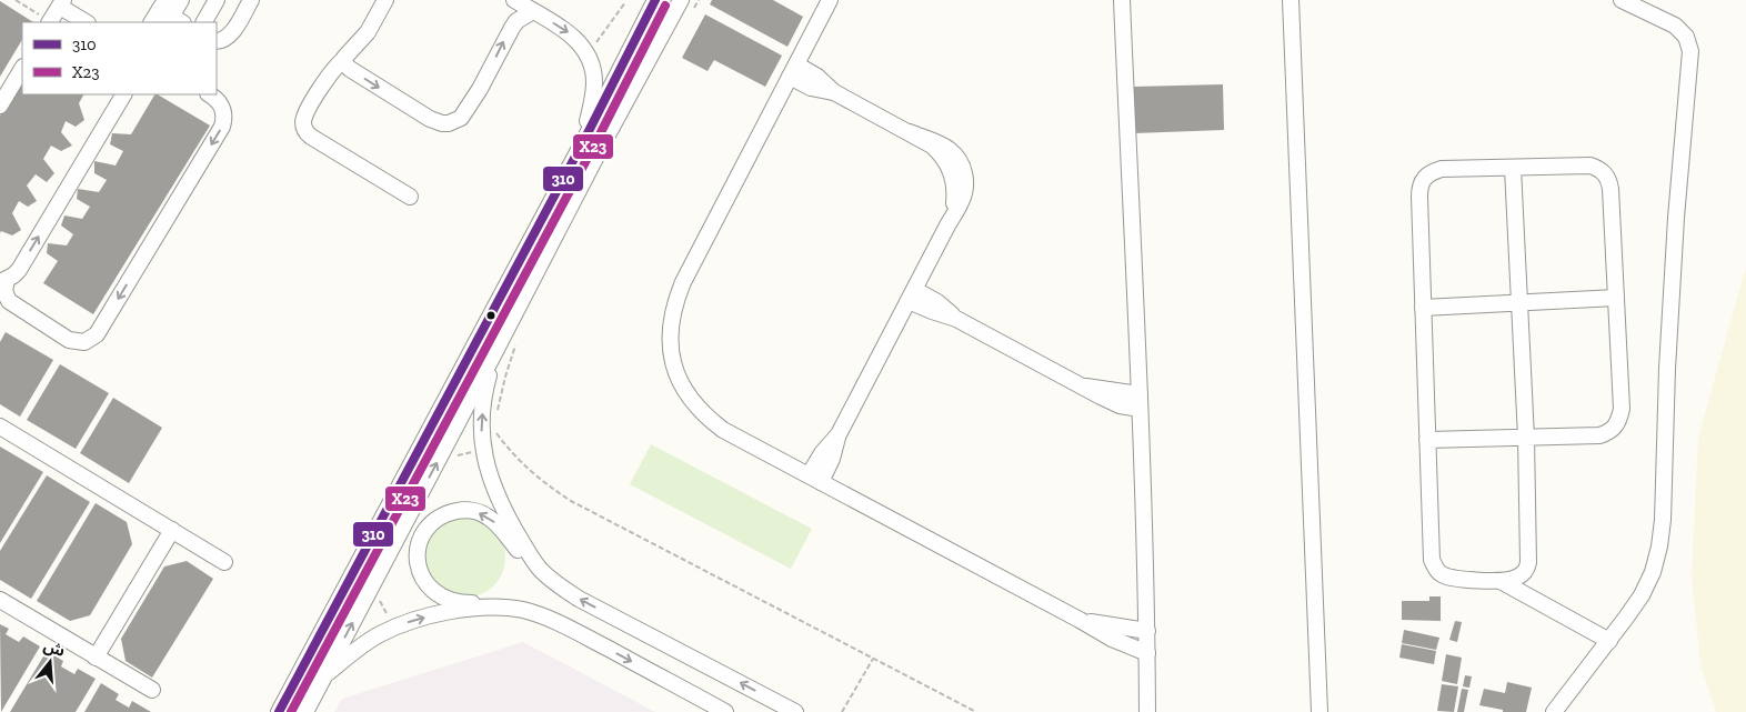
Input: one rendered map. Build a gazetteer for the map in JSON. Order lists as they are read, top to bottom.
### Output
{
  "lines": ["transit line 310", "transit line X23"],
  "legend": ["310", "X23"],
  "north": "top"
}
